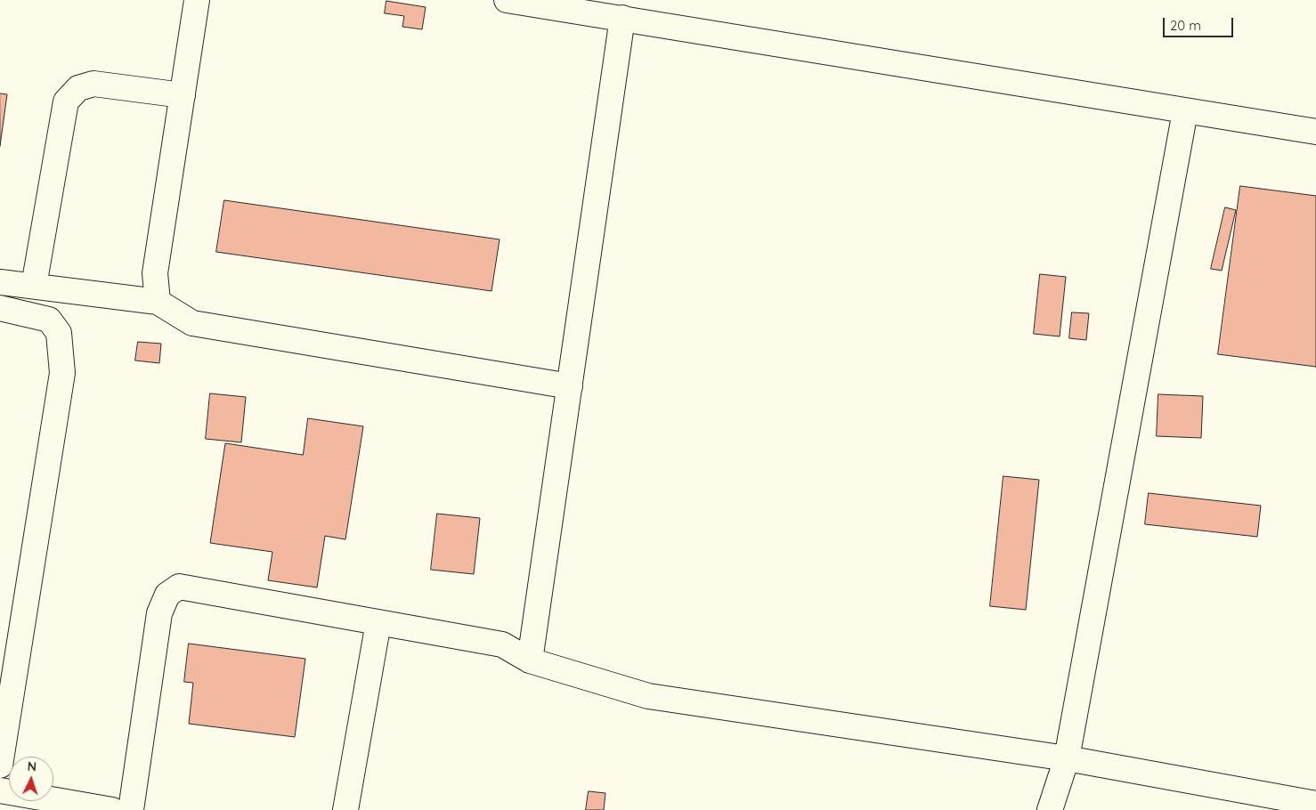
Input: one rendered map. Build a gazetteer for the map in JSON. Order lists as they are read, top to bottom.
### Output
{
  "scale_bar": "20 m",
  "north": "top"
}
